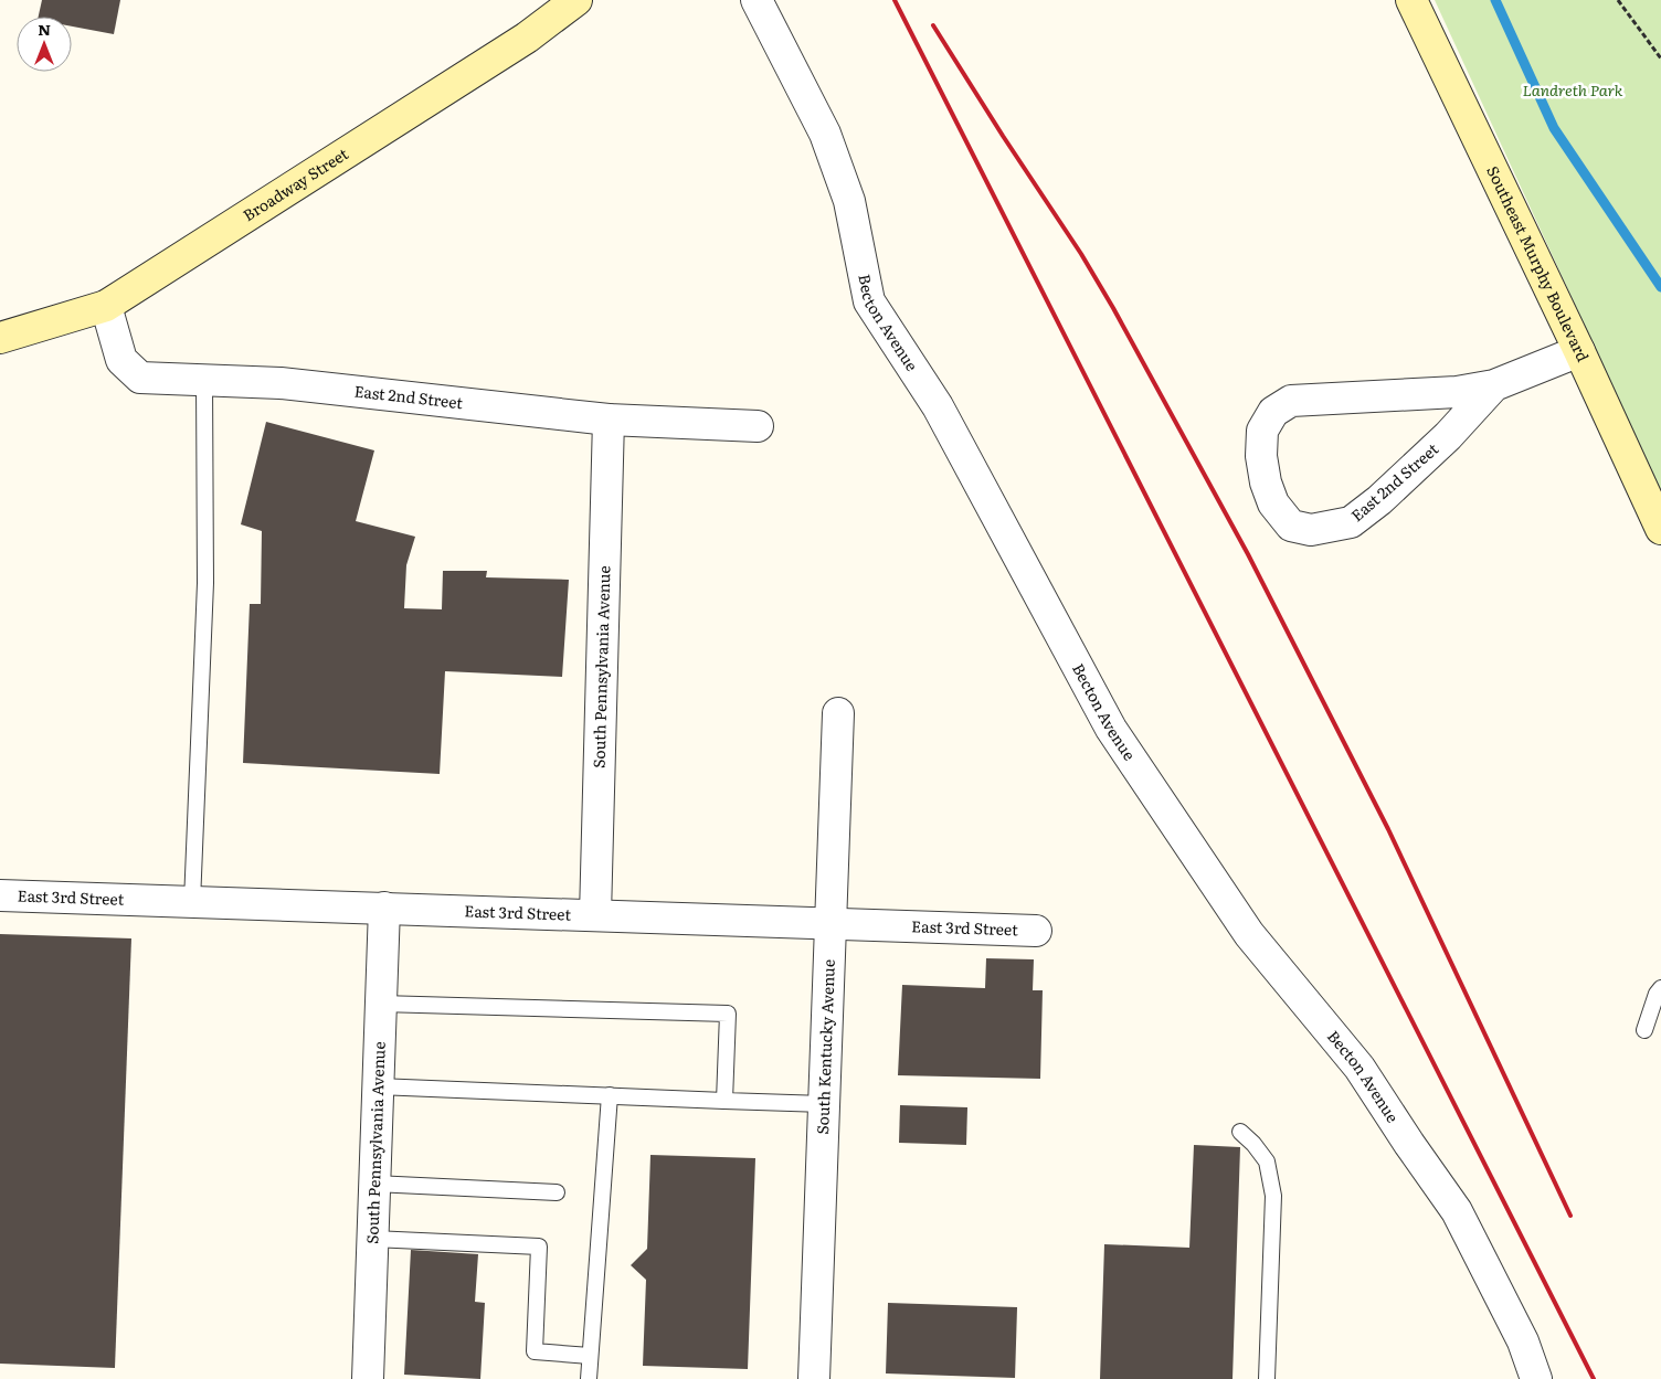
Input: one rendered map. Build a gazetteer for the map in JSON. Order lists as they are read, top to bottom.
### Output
{
  "streets": {
    "street": [
      "Broadway Street",
      "Southeast Murphy Boulevard",
      "Becton Avenue",
      "East 2nd Street",
      "South Pennsylvania Avenue",
      "East 3rd Street",
      "South Kentucky Avenue"
    ]
  },
  "crossings": [
    ["Broadway Street", "East 2nd Street"],
    ["Southeast Murphy Boulevard", "East 2nd Street"],
    ["East 2nd Street", "South Pennsylvania Avenue"],
    ["South Pennsylvania Avenue", "East 3rd Street"],
    ["East 3rd Street", "South Kentucky Avenue"]
  ],
  "parks": ["Landreth Park"],
  "north": "top"
}
